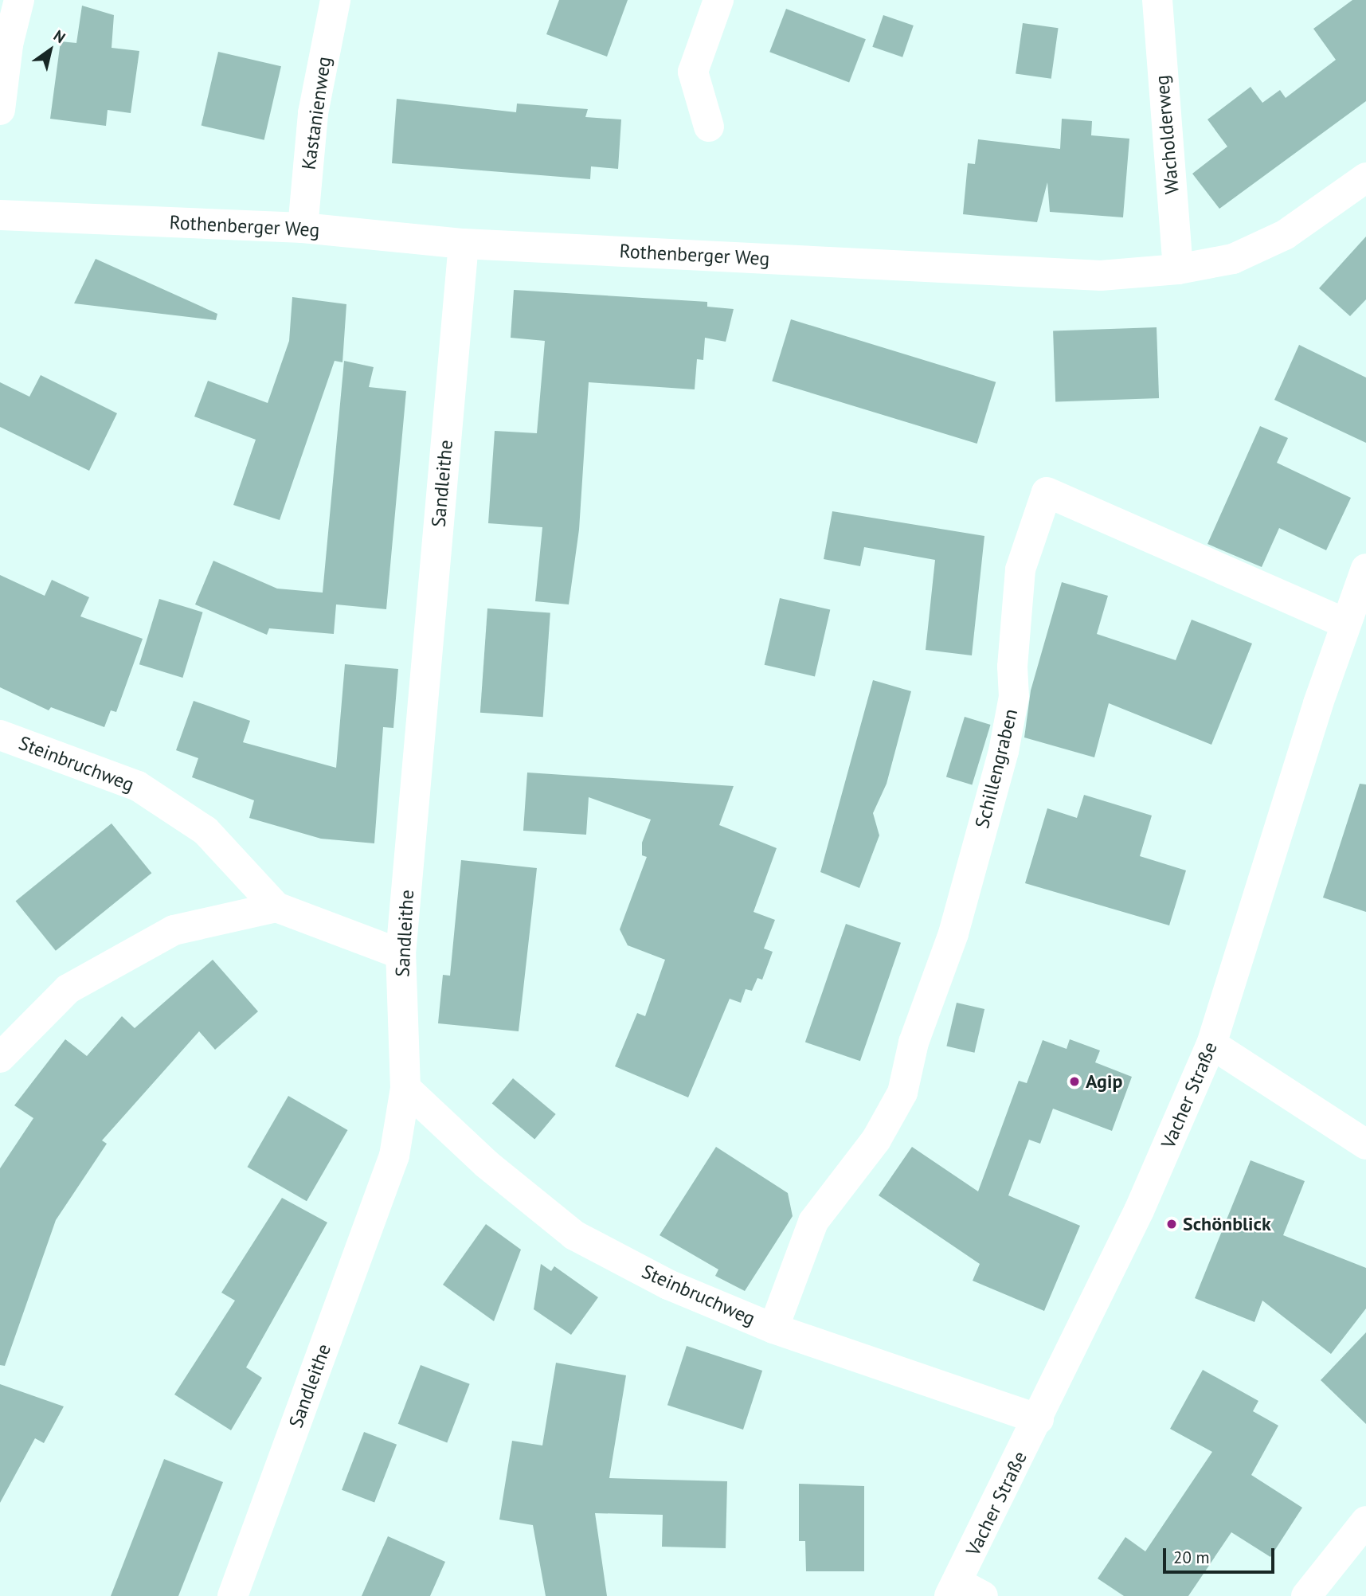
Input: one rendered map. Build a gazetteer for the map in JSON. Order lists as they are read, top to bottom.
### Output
{
  "streets": {
    "street": [
      "Kastanienweg",
      "Wacholderweg",
      "Rothenberger Weg",
      "Sandleithe",
      "Steinbruchweg",
      "Schillengraben",
      "Vacher Straße"
    ]
  },
  "crossings": [
    ["Kastanienweg", "Rothenberger Weg"],
    ["Wacholderweg", "Rothenberger Weg"],
    ["Rothenberger Weg", "Sandleithe"],
    ["Sandleithe", "Steinbruchweg"],
    ["Steinbruchweg", "Schillengraben"],
    ["Steinbruchweg", "Vacher Straße"],
    ["Schillengraben", "Vacher Straße"]
  ],
  "places": ["Agip", "Schönblick"],
  "scale_bar": "20 m",
  "north": "top right"
}
